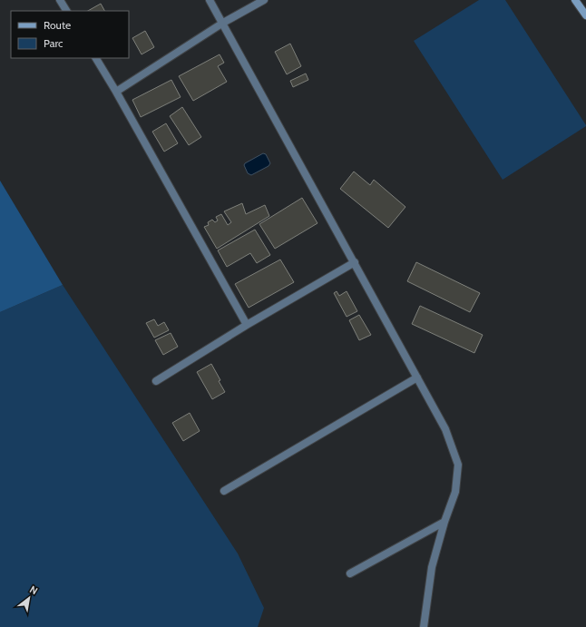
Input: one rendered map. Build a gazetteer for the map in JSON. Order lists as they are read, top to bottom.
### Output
{
  "legend": ["Route", "Parc"],
  "north": "top right"
}
